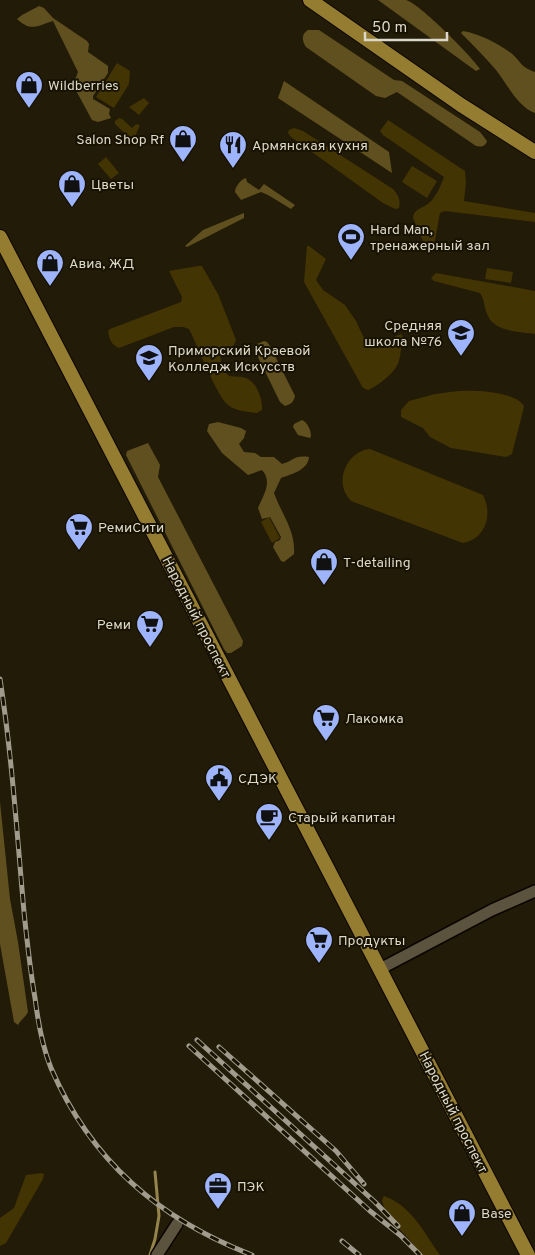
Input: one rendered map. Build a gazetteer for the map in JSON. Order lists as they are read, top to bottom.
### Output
{
  "streets": {
    "main road": ["Народный проспект"]
  },
  "places": {
    "shop": [
      "Wildberries",
      "Salon Shop Rf",
      "Цветы",
      "Авиа, ЖД",
      "T-detailing",
      "Base"
    ],
    "restaurant": ["Армянская кухня"],
    "sports": ["Hard Man, тренажерный зал"],
    "school or university": ["Средняя школа №76", "Приморский Краевой Колледж Искусств"],
    "supermarket": [
      "РемиСити",
      "Реми",
      "Лакомка",
      "Продукты"
    ],
    "public building": ["СДЭК"],
    "cafe": ["Старый капитан"],
    "office": ["ПЭК"]
  },
  "scale_bar": "50 m"
}
